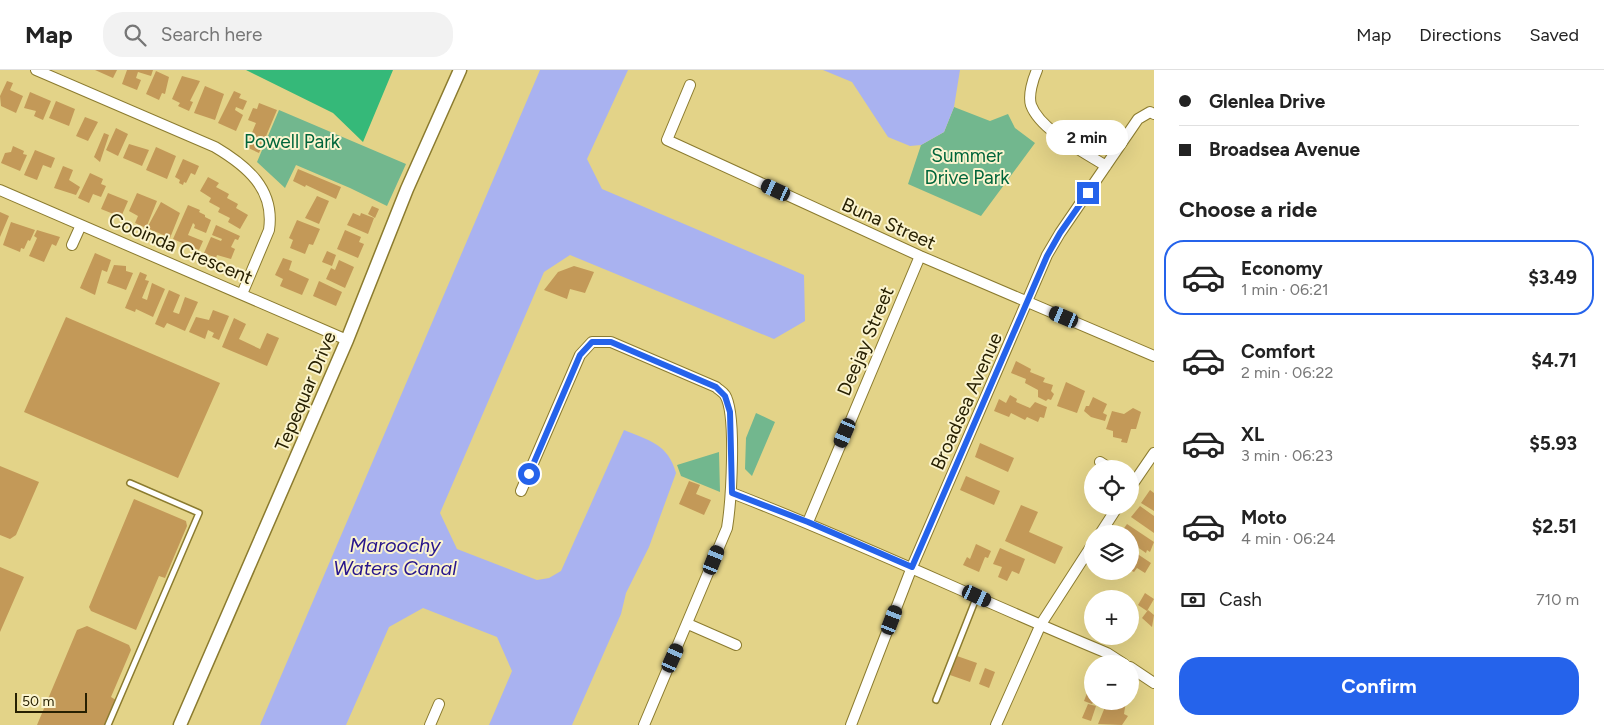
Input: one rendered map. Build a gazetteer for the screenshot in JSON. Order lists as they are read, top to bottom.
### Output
{
  "streets": {
    "street": [
      "Buna Street",
      "Cooinda Crescent",
      "Deejay Street",
      "Tepequar Drive",
      "Broadsea Avenue"
    ]
  },
  "crossings": [
    ["Buna Street", "Deejay Street"],
    ["Buna Street", "Broadsea Avenue"],
    ["Cooinda Crescent", "Tepequar Drive"]
  ],
  "water": ["Maroochy Waters Canal"],
  "parks": ["Powell Park", "Summer Drive Park"],
  "scale_bar": "50 m",
  "page": {
    "header": "Map",
    "search": "Search here",
    "nav": ["Map", "Directions", "Saved"],
    "banner": ["Glenlea Drive", "Broadsea Avenue"],
    "bubble": "2 min",
    "heading": "Choose a ride",
    "list": [
      {
        "name": "Economy",
        "note": "1 min · 06:21",
        "value": "$3.49"
      },
      {
        "name": "Comfort",
        "note": "2 min · 06:22",
        "value": "$4.71"
      },
      {
        "name": "XL",
        "note": "3 min · 06:23",
        "value": "$5.93"
      },
      {
        "name": "Moto",
        "note": "4 min · 06:24",
        "value": "$2.51"
      }
    ],
    "map_buttons": ["+", "−"],
    "pay": ["Cash", "710 m"],
    "buttons": "Confirm",
    "scale": "50 m"
  }
}
